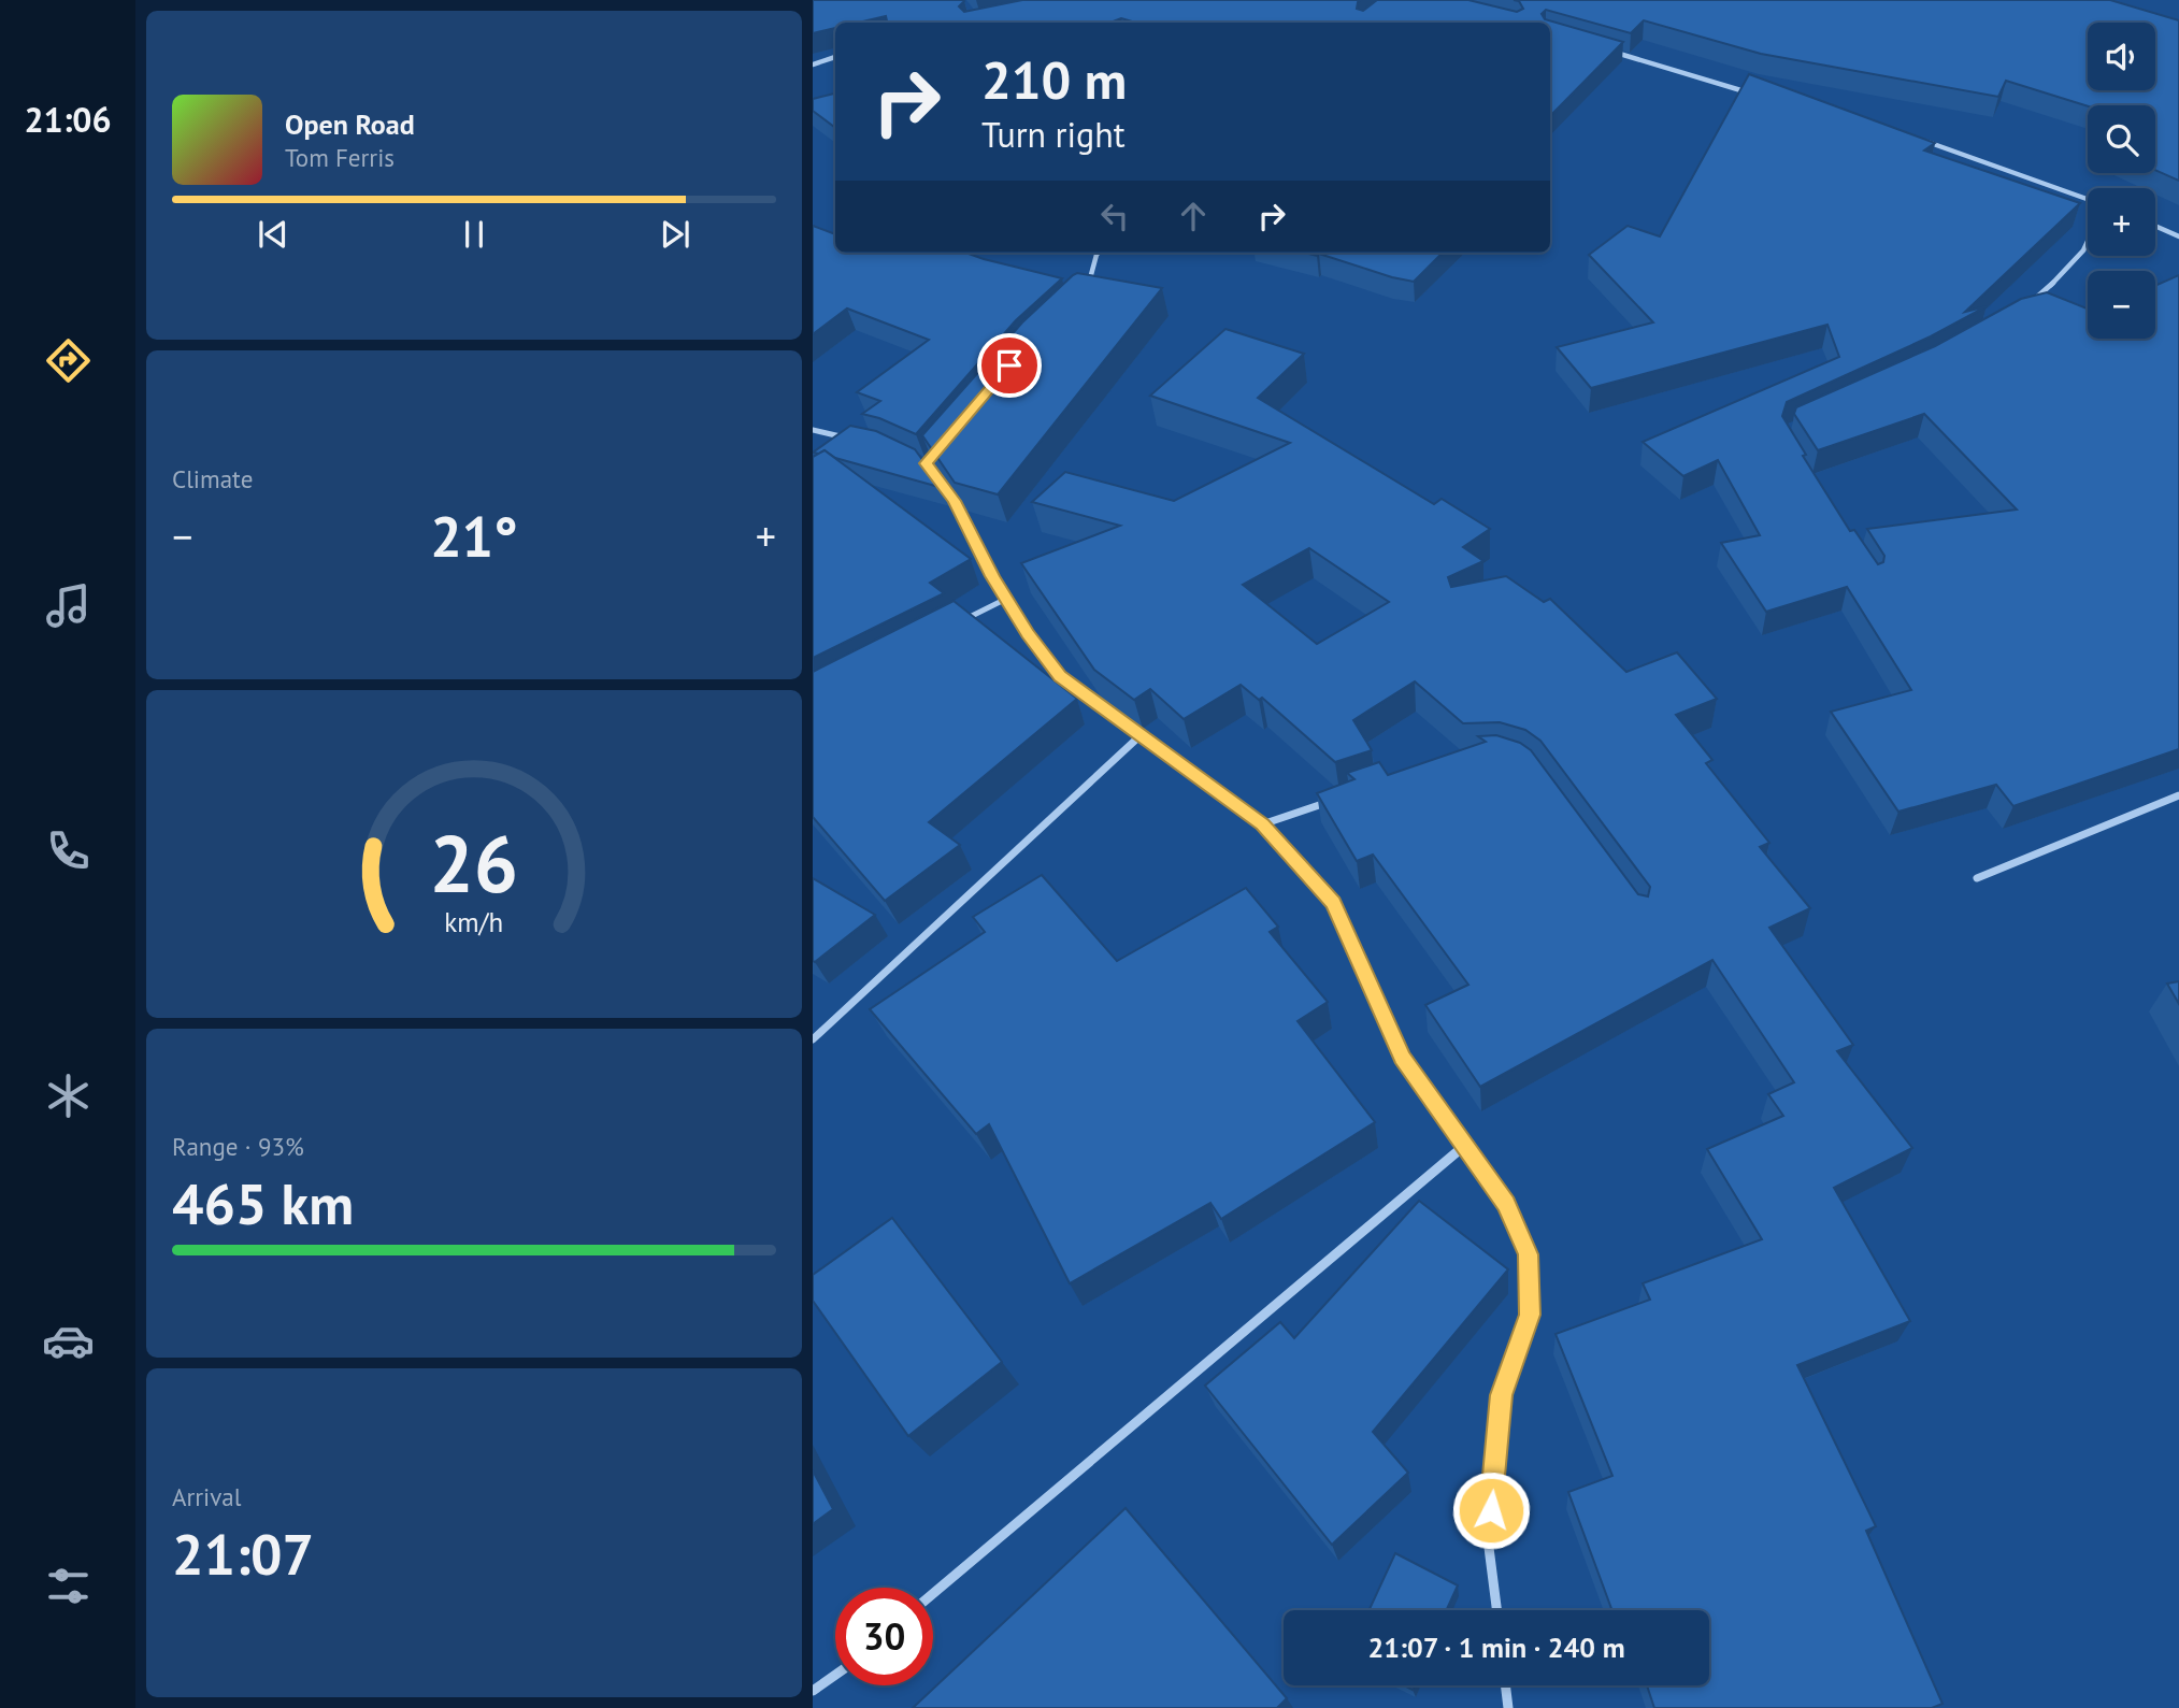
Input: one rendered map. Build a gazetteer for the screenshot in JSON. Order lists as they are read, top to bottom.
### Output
{
  "page": {
    "tabs": "21:06",
    "map_buttons": ["+", "−"],
    "turn": ["210 m", "Turn right"],
    "song": ["Open Road", "Tom Ferris"],
    "tile": [
      "Climate",
      ["Range · 93%", "465 km"],
      ["Arrival", "21:07"]
    ],
    "heat": ["−", "21°", "+"],
    "limit": "30",
    "trip": "21:07 · 1 min · 240 m",
    "gauge": ["26", "km/h"]
  }
}
